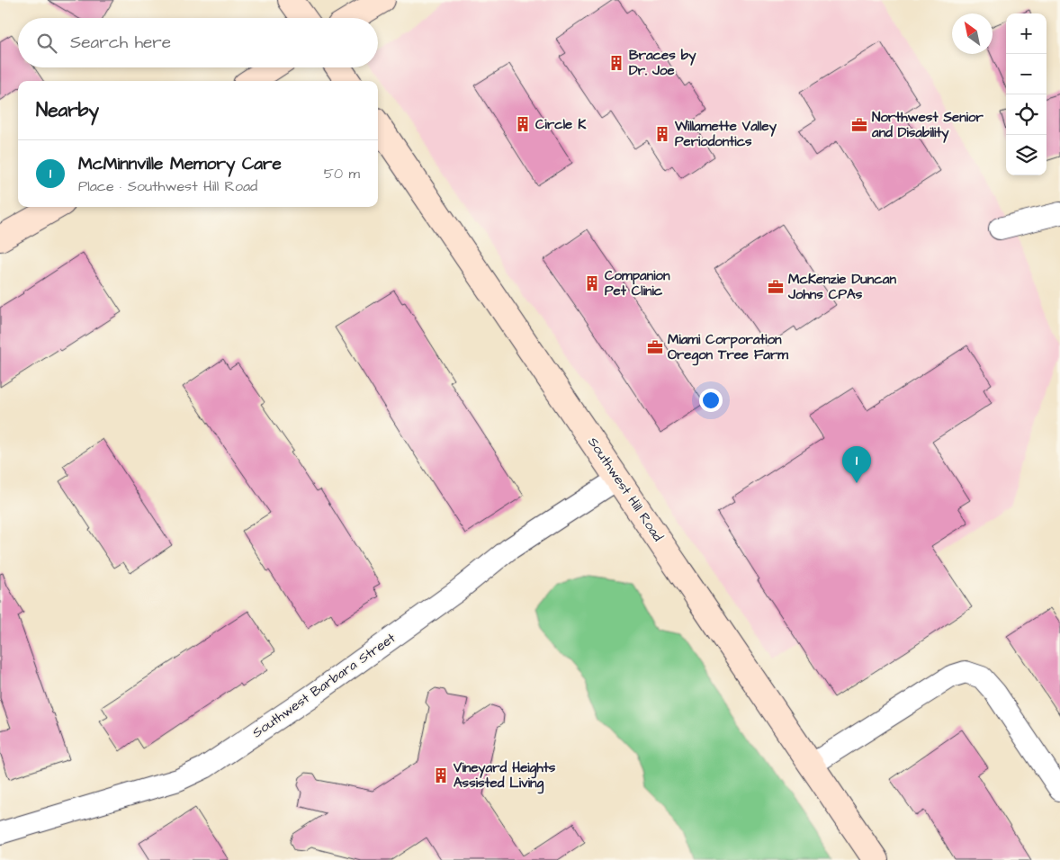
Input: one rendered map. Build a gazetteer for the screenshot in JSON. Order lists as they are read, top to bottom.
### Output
{
  "streets": {
    "street": ["Southwest Hill Road", "Southwest Barbara Street"]
  },
  "crossings": [
    ["Southwest Hill Road", "Southwest Barbara Street"]
  ],
  "places": {
    "building": [
      "Braces by Dr. Joe",
      "Circle K",
      "Willamette Valley Periodontics",
      "Companion Pet Clinic",
      "Vineyard Heights Assisted Living"
    ],
    "office": ["Northwest Senior and Disability", "McKenzie Duncan Johns CPAs", "Miami Corporation Oregon Tree Farm"]
  },
  "north": "top left",
  "page": {
    "map_buttons": ["+", "−"],
    "search": "Search here",
    "heading": "Nearby",
    "list": [
      {
        "mark": "1",
        "name": "McMinnville Memory Care",
        "note": "Place · Southwest Hill Road",
        "value": "50 m"
      }
    ],
    "pins": "1"
  }
}
